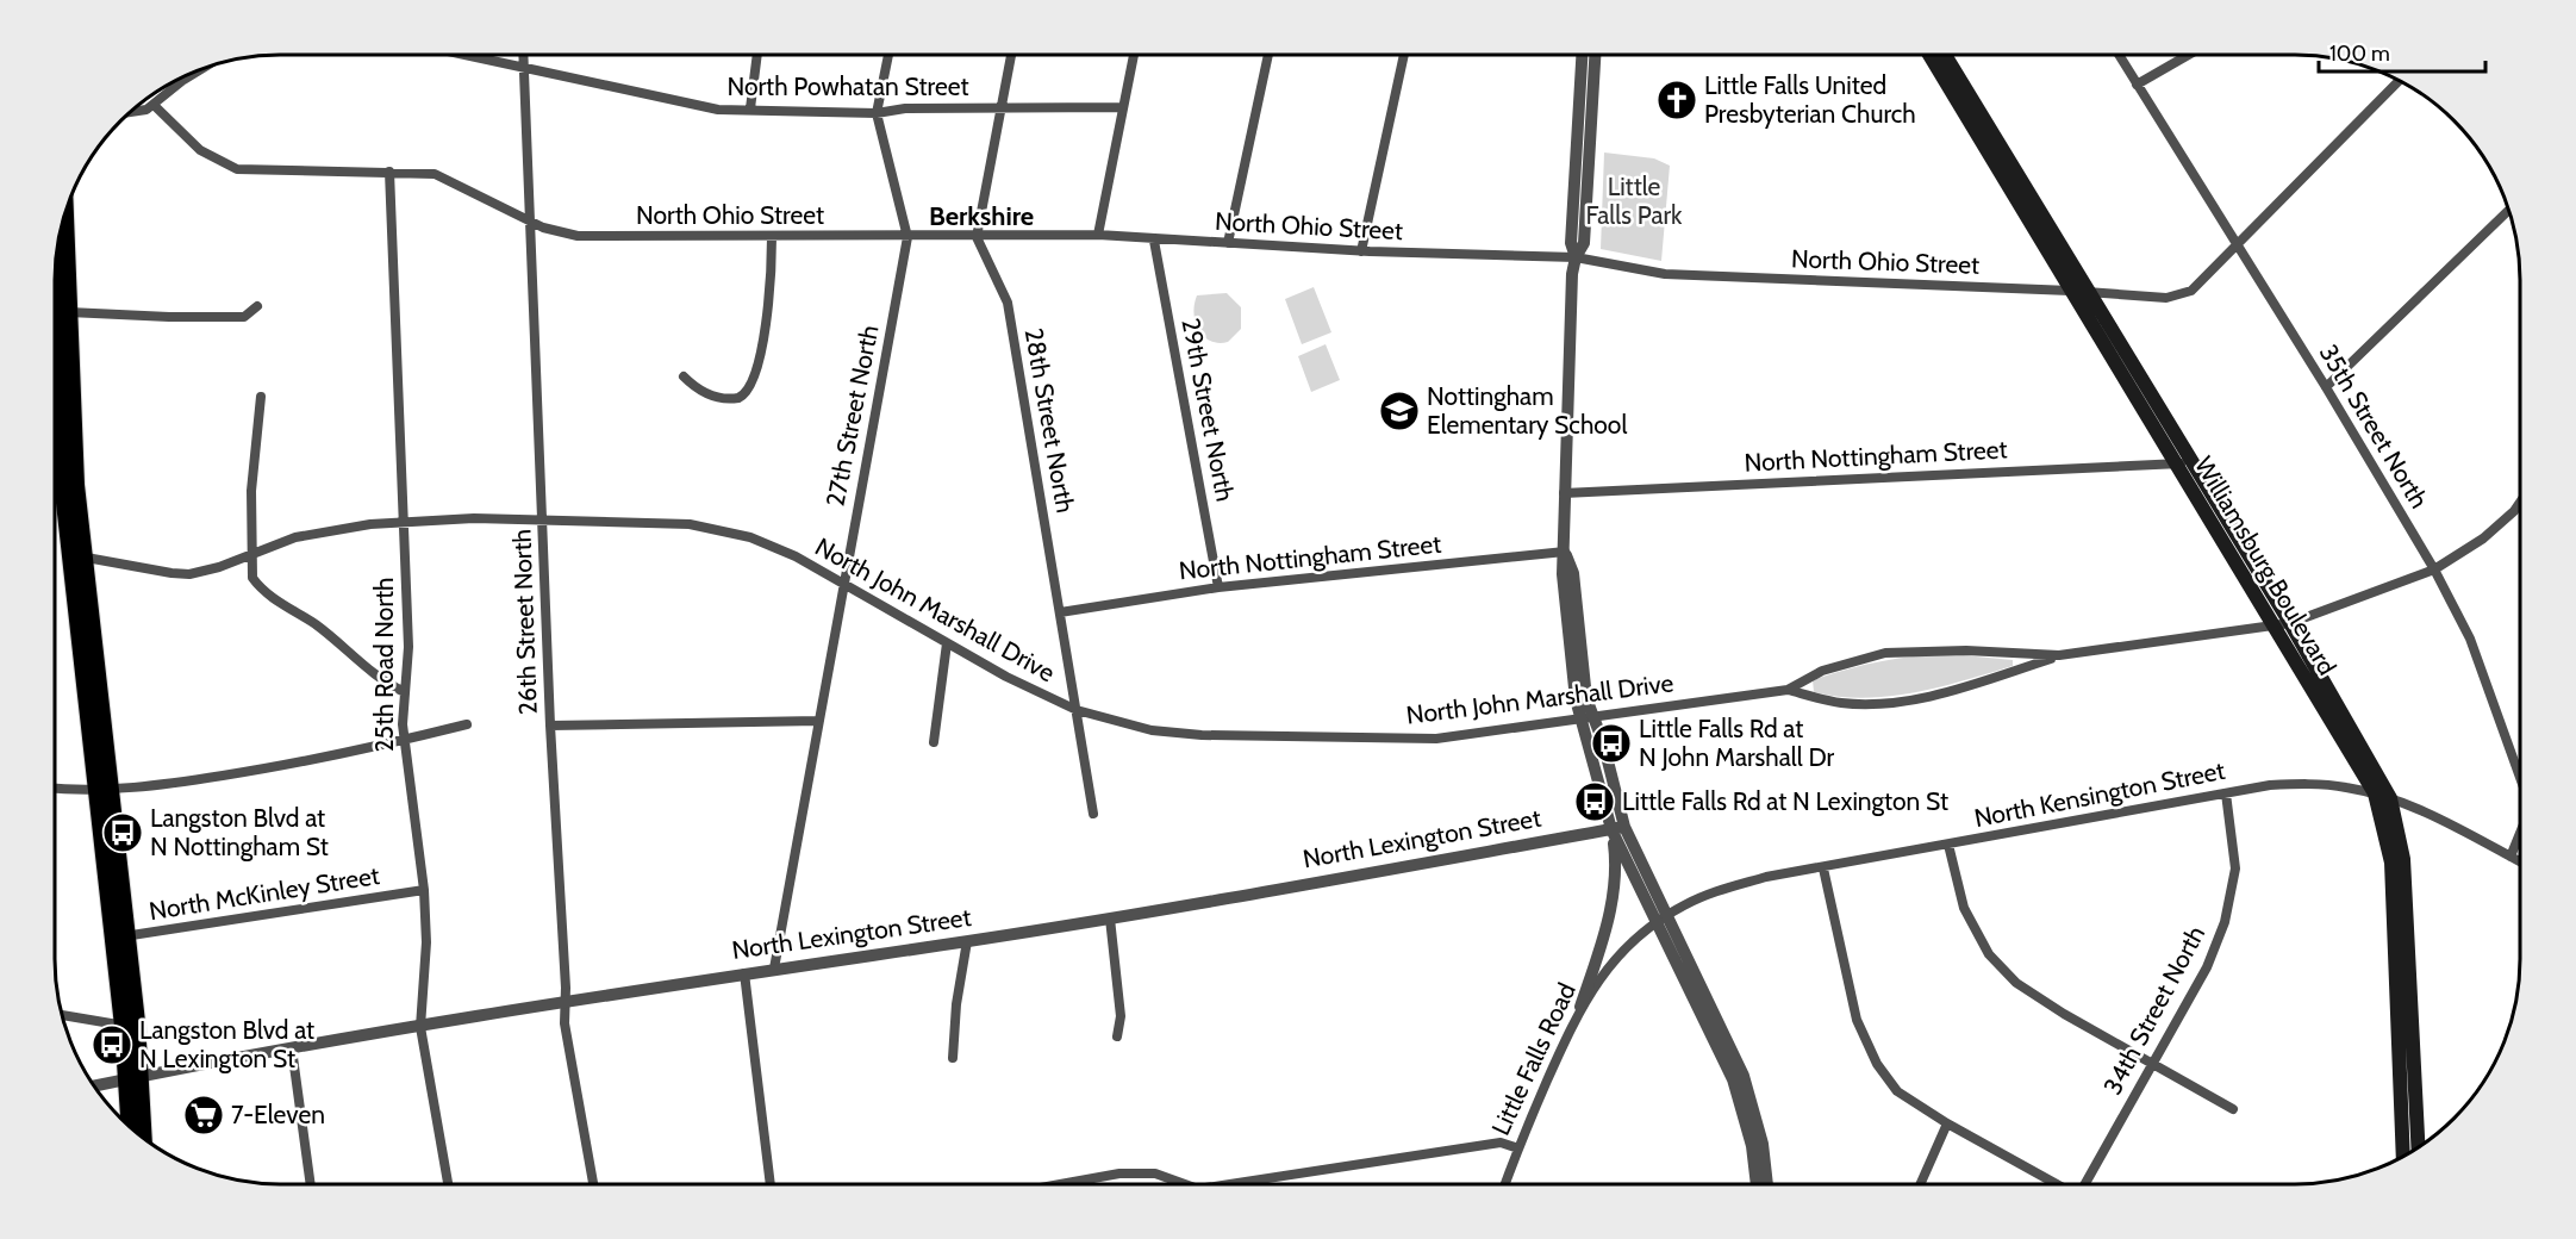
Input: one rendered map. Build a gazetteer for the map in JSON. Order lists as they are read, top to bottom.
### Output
{
  "streets": {
    "main road": ["Williamsburg Boulevard"],
    "street": [
      "North Powhatan Street",
      "North Ohio Street",
      "29th Street North",
      "27th Street North",
      "28th Street North",
      "35th Street North",
      "North Nottingham Street",
      "North John Marshall Drive",
      "26th Street North",
      "25th Road North",
      "North Kensington Street",
      "North Lexington Street",
      "North McKinley Street",
      "34th Street North",
      "Little Falls Road"
    ]
  },
  "crossings": [
    ["North Powhatan Street", "27th Street North"],
    ["North Powhatan Street", "26th Street North"],
    ["North Ohio Street", "29th Street North"],
    ["North Ohio Street", "27th Street North"],
    ["North Ohio Street", "28th Street North"],
    ["North Ohio Street", "35th Street North"],
    ["North Ohio Street", "Williamsburg Boulevard"],
    ["North Ohio Street", "26th Street North"],
    ["North Ohio Street", "25th Road North"],
    ["29th Street North", "North Nottingham Street"],
    ["27th Street North", "North John Marshall Drive"],
    ["27th Street North", "North Lexington Street"],
    ["28th Street North", "North Nottingham Street"],
    ["28th Street North", "North John Marshall Drive"],
    ["35th Street North", "North John Marshall Drive"],
    ["35th Street North", "North Kensington Street"],
    ["North Nottingham Street", "Williamsburg Boulevard"],
    ["Williamsburg Boulevard", "North John Marshall Drive"],
    ["Williamsburg Boulevard", "North Kensington Street"],
    ["North John Marshall Drive", "26th Street North"],
    ["North John Marshall Drive", "25th Road North"],
    ["26th Street North", "North Lexington Street"],
    ["25th Road North", "North Lexington Street"],
    ["25th Road North", "North McKinley Street"],
    ["North Kensington Street", "34th Street North"],
    ["North Kensington Street", "Little Falls Road"]
  ],
  "districts": ["Berkshire"],
  "parks": ["Little Falls Park"],
  "places": {
    "church": ["Little Falls United Presbyterian Church"],
    "school or university": ["Nottingham Elementary School"],
    "bus stop": [
      "Little Falls Rd at N John Marshall Dr",
      "Little Falls Rd at N Lexington St",
      "Langston Blvd at N Nottingham St",
      "Langston Blvd at N Lexington St"
    ],
    "supermarket": ["7-Eleven"]
  },
  "scale_bar": "100 m"
}
